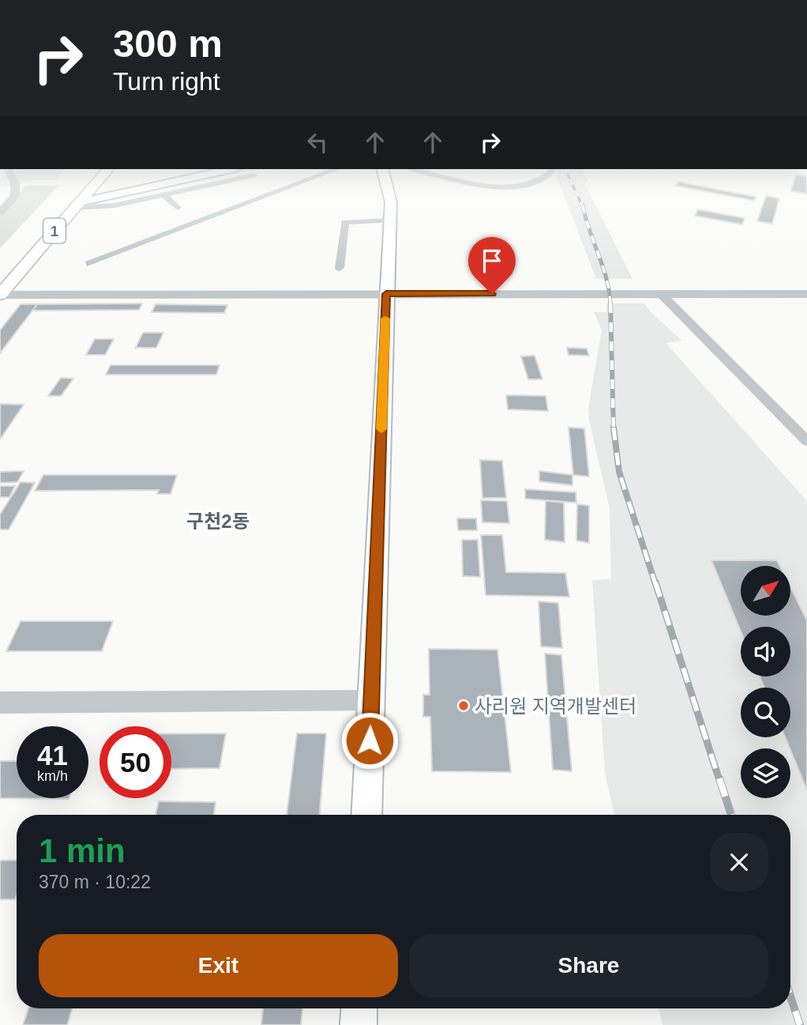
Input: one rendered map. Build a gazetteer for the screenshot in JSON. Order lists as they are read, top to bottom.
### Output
{
  "streets": {
    "main road": ["1"]
  },
  "districts": ["구천2동"],
  "places": ["사리원 지역개발센터"],
  "north": "top right",
  "page": {
    "turn": ["300 m", "Turn right"],
    "speed": "41 km/h",
    "limit": "50",
    "heading": ["1 min", "370 m · 10:22"],
    "buttons": ["Exit", "Share"]
  }
}
